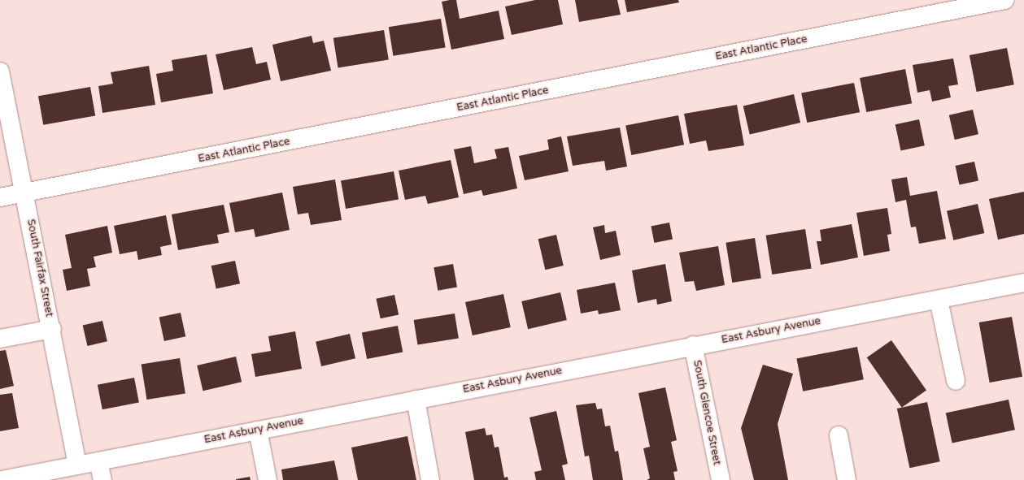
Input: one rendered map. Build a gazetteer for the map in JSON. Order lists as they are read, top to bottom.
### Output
{
  "streets": {
    "street": [
      "East Atlantic Place",
      "South Fairfax Street",
      "East Asbury Avenue",
      "South Glencoe Street"
    ]
  },
  "crossings": [
    ["East Atlantic Place", "South Fairfax Street"],
    ["South Fairfax Street", "East Asbury Avenue"],
    ["East Asbury Avenue", "South Glencoe Street"]
  ]
}
